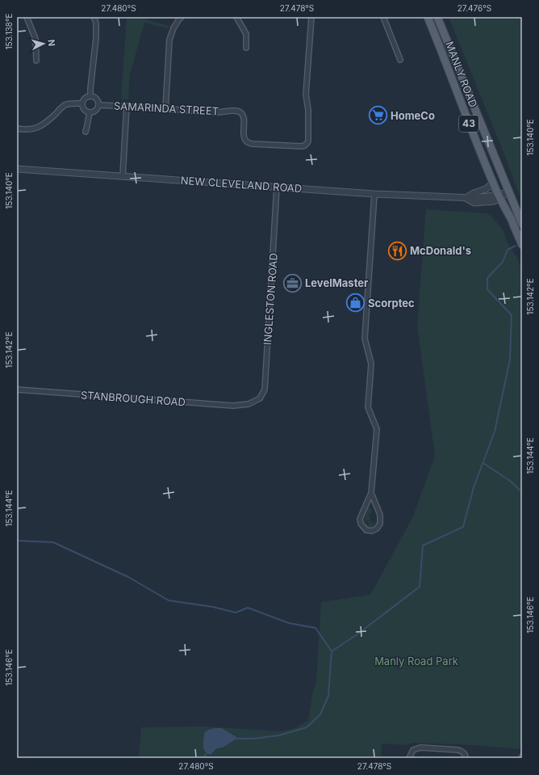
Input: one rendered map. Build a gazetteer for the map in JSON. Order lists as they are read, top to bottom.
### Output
{
  "streets": {
    "main road": ["MANLY ROAD", "43"],
    "street": [
      "SAMARINDA STREET",
      "NEW CLEVELAND ROAD",
      "INGLESTON ROAD",
      "STANBROUGH ROAD"
    ]
  },
  "crossings": [
    ["MANLY ROAD", "NEW CLEVELAND ROAD"],
    ["NEW CLEVELAND ROAD", "INGLESTON ROAD"],
    ["INGLESTON ROAD", "STANBROUGH ROAD"]
  ],
  "parks": ["Manly Road Park"],
  "places": {
    "supermarket": ["HomeCo"],
    "restaurant": ["McDonald's"],
    "office": ["LevelMaster"],
    "shop": ["Scorptec"]
  },
  "north": "right",
  "coordinates": [
    "27.480°S",
    "27.478°S",
    "27.476°S",
    "153.138°E",
    "153.140°E",
    "153.142°E",
    "153.144°E",
    "153.146°E"
  ]
}
